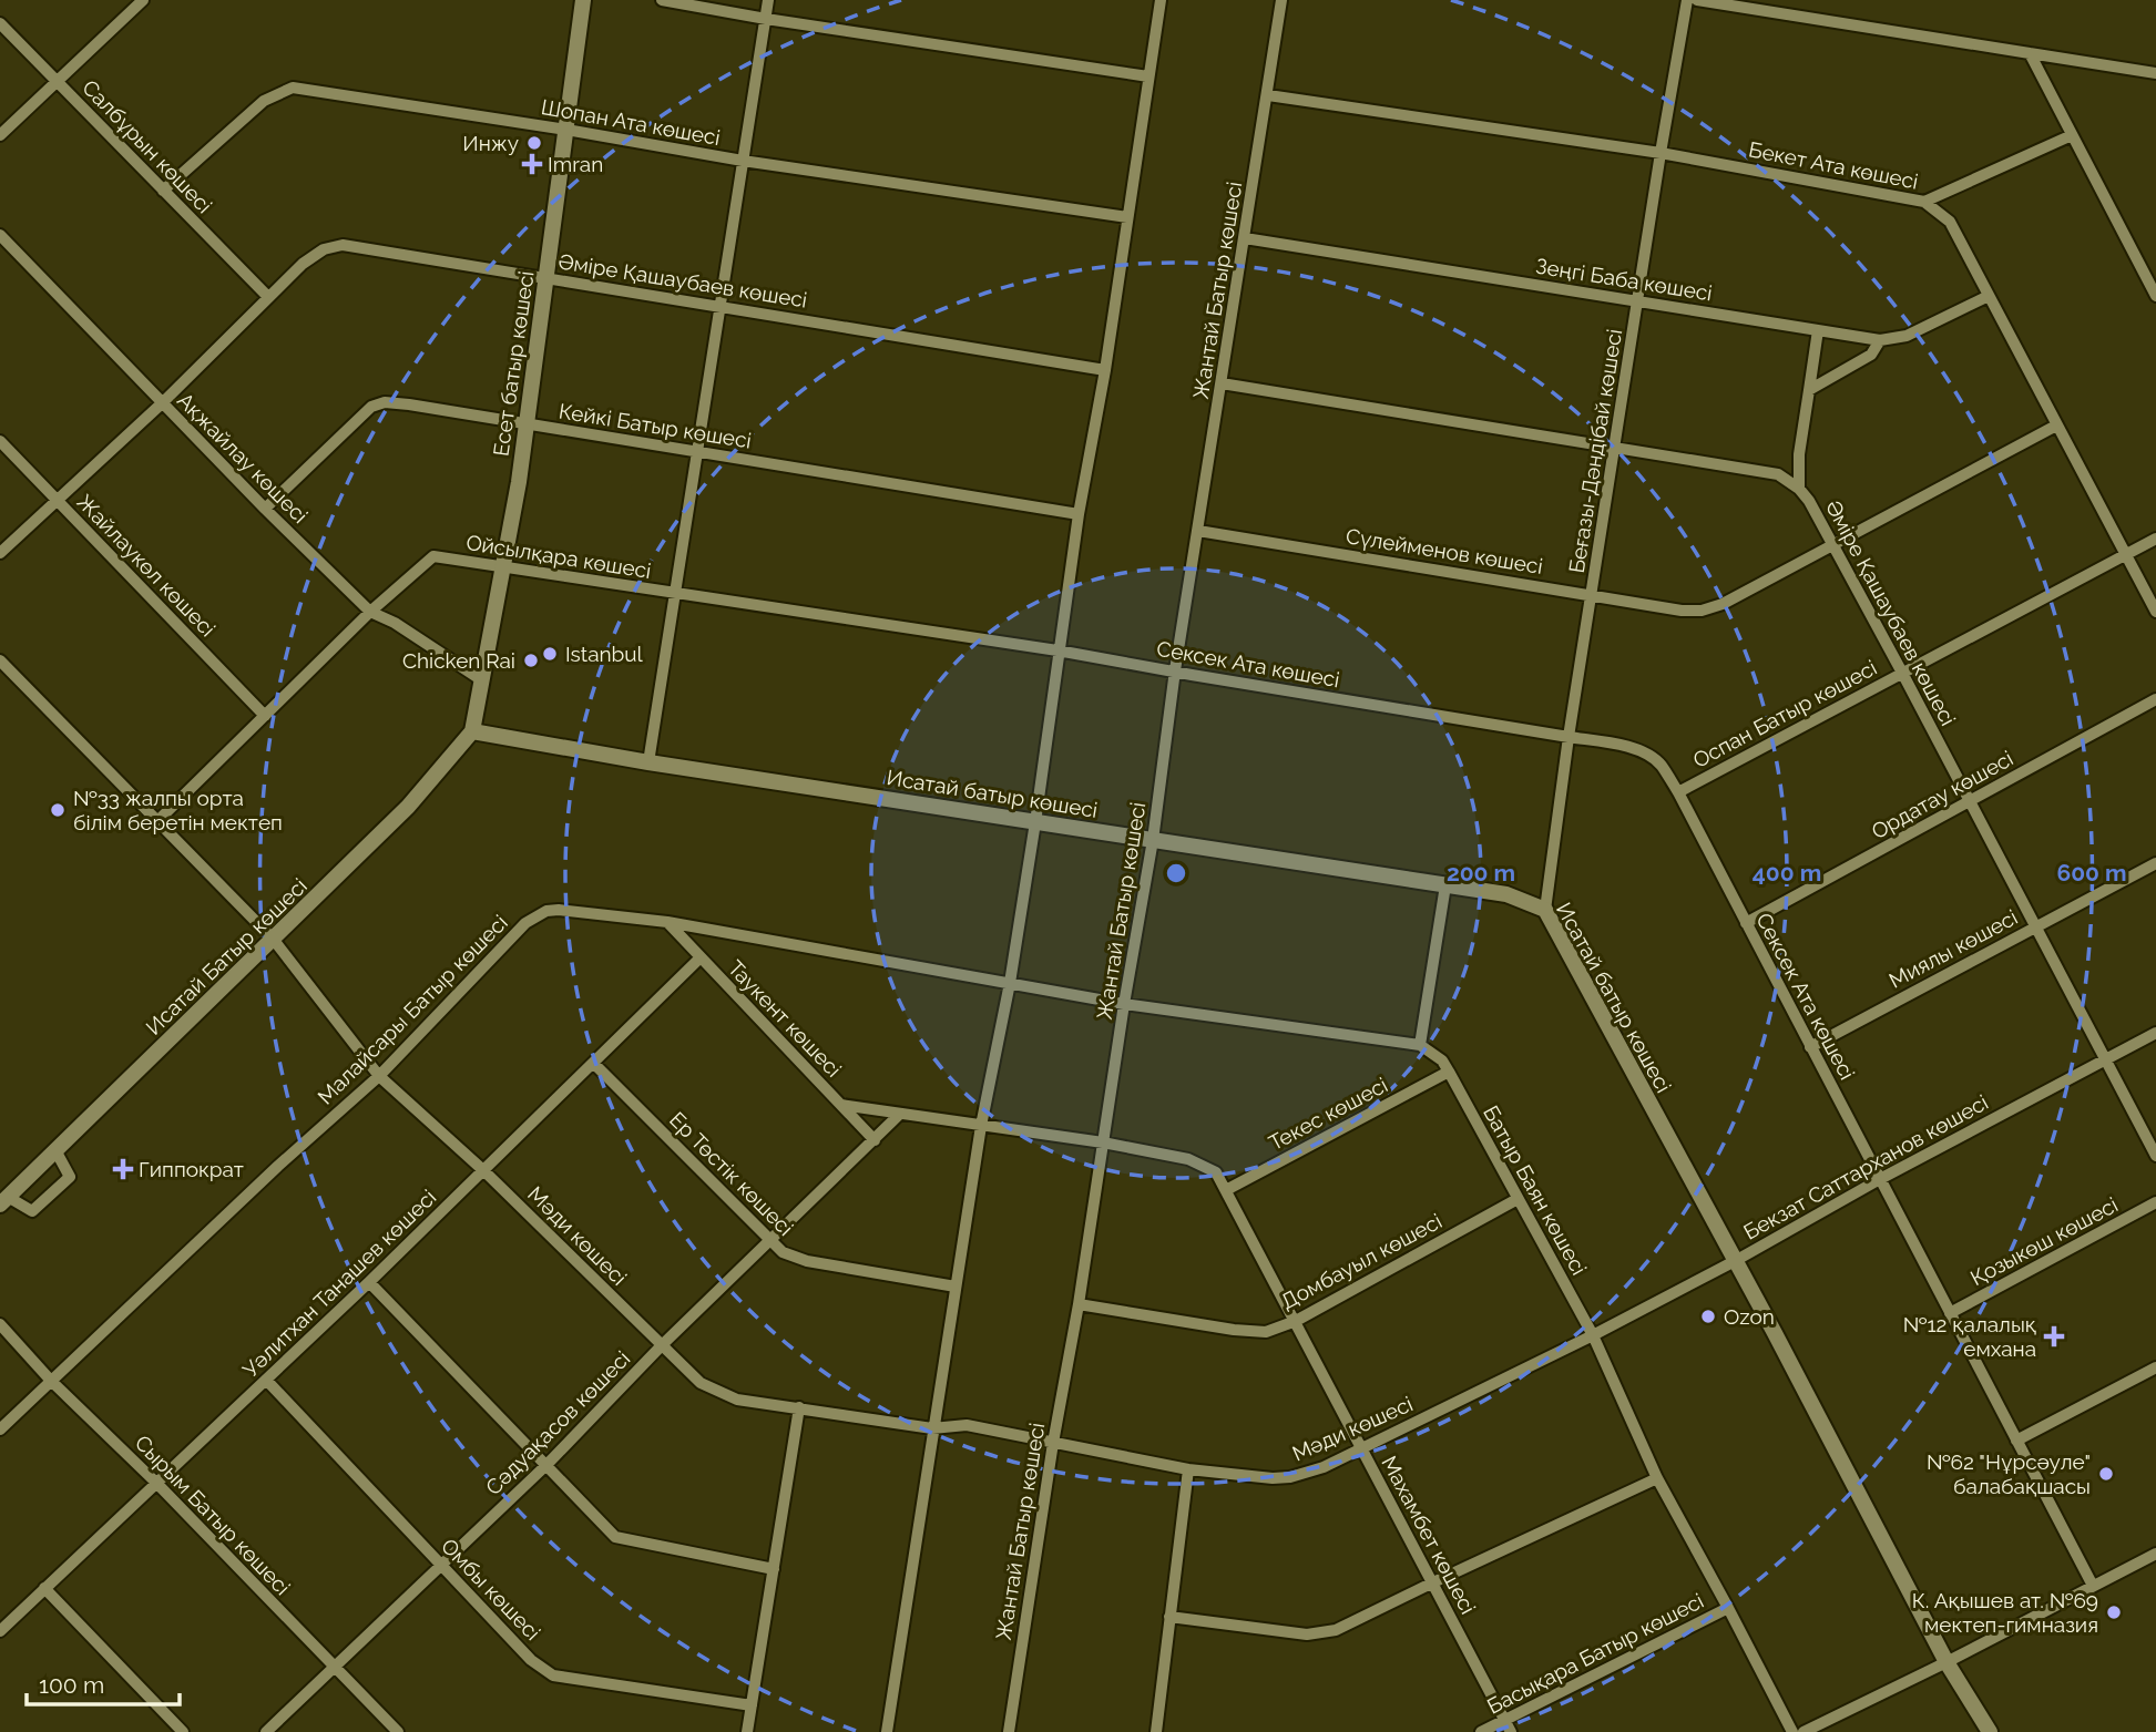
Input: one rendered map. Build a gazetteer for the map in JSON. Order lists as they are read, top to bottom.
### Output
{
  "streets": {
    "street": [
      "Шопан Ата көшесі",
      "Салбұрын көшесі",
      "Бекет Ата көшесі",
      "Зеңгі Баба көшесі",
      "Әміре Қашаубаев көшесі",
      "Жантай Батыр көшесі",
      "Есет батыр көшесі",
      "Кейкі Батыр көшесі",
      "Беғазы-Дәндібай көшесі",
      "Ақжайлау көшесі",
      "Сүлейменов көшесі",
      "Ойсылқара көшесі",
      "Жайлаукөл көшесі",
      "Сексек Ата көшесі",
      "Оспан Батыр көшесі",
      "Исатай батыр көшесі",
      "Ордатау көшесі",
      "Миялы көшесі",
      "Исатай Батыр көшесі",
      "Малайсары Батыр көшесі",
      "Таукент көшесі",
      "Текес көшесі",
      "Бекзат Саттарханов көшесі",
      "Ер Төстік көшесі",
      "Батыр Баян көшесі",
      "Мәди көшесі",
      "Қозыкөш көшесі",
      "Домбауыл көшесі",
      "Уәлитхан Танашев көшесі",
      "Сәдуақасов көшесі",
      "Сырым Батыр көшесі",
      "Махамбет көшесі",
      "Омбы көшесі",
      "Басықара Батыр көшесі"
    ]
  },
  "crossings": [
    ["Шопан Ата көшесі", "Салбұрын көшесі"],
    ["Шопан Ата көшесі", "Есет батыр көшесі"],
    ["Салбұрын көшесі", "Әміре Қашаубаев көшесі"],
    ["Бекет Ата көшесі", "Зеңгі Баба көшесі"],
    ["Бекет Ата көшесі", "Жантай Батыр көшесі"],
    ["Бекет Ата көшесі", "Беғазы-Дәндібай көшесі"],
    ["Бекет Ата көшесі", "Сүлейменов көшесі"],
    ["Бекет Ата көшесі", "Оспан Батыр көшесі"],
    ["Зеңгі Баба көшесі", "Жантай Батыр көшесі"],
    ["Зеңгі Баба көшесі", "Беғазы-Дәндібай көшесі"],
    ["Әміре Қашаубаев көшесі", "Жантай Батыр көшесі"],
    ["Әміре Қашаубаев көшесі", "Есет батыр көшесі"],
    ["Әміре Қашаубаев көшесі", "Беғазы-Дәндібай көшесі"],
    ["Әміре Қашаубаев көшесі", "Ақжайлау көшесі"],
    ["Әміре Қашаубаев көшесі", "Сүлейменов көшесі"],
    ["Әміре Қашаубаев көшесі", "Жайлаукөл көшесі"],
    ["Әміре Қашаубаев көшесі", "Оспан Батыр көшесі"],
    ["Әміре Қашаубаев көшесі", "Ордатау көшесі"],
    ["Әміре Қашаубаев көшесі", "Миялы көшесі"],
    ["Әміре Қашаубаев көшесі", "Бекзат Саттарханов көшесі"],
    ["Жантай Батыр көшесі", "Сүлейменов көшесі"],
    ["Жантай Батыр көшесі", "Сексек Ата көшесі"],
    ["Жантай Батыр көшесі", "Исатай батыр көшесі"],
    ["Жантай Батыр көшесі", "Мәди көшесі"],
    ["Жантай Батыр көшесі", "Домбауыл көшесі"],
    ["Жантай Батыр көшесі", "Махамбет көшесі"],
    ["Есет батыр көшесі", "Кейкі Батыр көшесі"],
    ["Есет батыр көшесі", "Ақжайлау көшесі"],
    ["Есет батыр көшесі", "Ойсылқара көшесі"],
    ["Есет батыр көшесі", "Исатай батыр көшесі"],
    ["Есет батыр көшесі", "Исатай Батыр көшесі"],
    ["Кейкі Батыр көшесі", "Ақжайлау көшесі"],
    ["Беғазы-Дәндібай көшесі", "Сүлейменов көшесі"],
    ["Беғазы-Дәндібай көшесі", "Сексек Ата көшесі"],
    ["Беғазы-Дәндібай көшесі", "Исатай батыр көшесі"],
    ["Ақжайлау көшесі", "Ойсылқара көшесі"],
    ["Ойсылқара көшесі", "Жайлаукөл көшесі"],
    ["Ойсылқара көшесі", "Сексек Ата көшесі"],
    ["Ойсылқара көшесі", "Мәди көшесі"],
    ["Сексек Ата көшесі", "Оспан Батыр көшесі"],
    ["Сексек Ата көшесі", "Ордатау көшесі"],
    ["Сексек Ата көшесі", "Миялы көшесі"],
    ["Сексек Ата көшесі", "Бекзат Саттарханов көшесі"],
    ["Сексек Ата көшесі", "Қозыкөш көшесі"],
    ["Исатай батыр көшесі", "Исатай Батыр көшесі"],
    ["Исатай батыр көшесі", "Бекзат Саттарханов көшесі"],
    ["Исатай Батыр көшесі", "Мәди көшесі"],
    ["Малайсары Батыр көшесі", "Таукент көшесі"],
    ["Малайсары Батыр көшесі", "Мәди көшесі"],
    ["Малайсары Батыр көшесі", "Сырым Батыр көшесі"],
    ["Таукент көшесі", "Уәлитхан Танашев көшесі"],
    ["Таукент көшесі", "Сәдуақасов көшесі"],
    ["Таукент көшесі", "Махамбет көшесі"],
    ["Текес көшесі", "Батыр Баян көшесі"],
    ["Текес көшесі", "Махамбет көшесі"],
    ["Бекзат Саттарханов көшесі", "Батыр Баян көшесі"],
    ["Бекзат Саттарханов көшесі", "Мәди көшесі"],
    ["Ер Төстік көшесі", "Уәлитхан Танашев көшесі"],
    ["Ер Төстік көшесі", "Сәдуақасов көшесі"],
    ["Батыр Баян көшесі", "Мәди көшесі"],
    ["Батыр Баян көшесі", "Домбауыл көшесі"],
    ["Батыр Баян көшесі", "Басықара Батыр көшесі"],
    ["Мәди көшесі", "Уәлитхан Танашев көшесі"],
    ["Мәди көшесі", "Сәдуақасов көшесі"],
    ["Мәди көшесі", "Махамбет көшесі"],
    ["Домбауыл көшесі", "Махамбет көшесі"],
    ["Уәлитхан Танашев көшесі", "Сырым Батыр көшесі"],
    ["Уәлитхан Танашев көшесі", "Омбы көшесі"],
    ["Сәдуақасов көшесі", "Сырым Батыр көшесі"],
    ["Сәдуақасов көшесі", "Махамбет көшесі"],
    ["Сәдуақасов көшесі", "Омбы көшесі"],
    ["Махамбет көшесі", "Басықара Батыр көшесі"]
  ],
  "places": {
    "other": [
      "Инжу",
      "Istanbul",
      "Chicken Rai",
      "№33 жалпы орта білім беретін мектеп",
      "Ozon",
      "№62 \"Нұрсәуле\" балабақшасы",
      "К. Ақышев ат. №69 мектеп-гимназия"
    ],
    "health": ["Imran", "Гиппократ", "№12 қалалық емхана"]
  },
  "scale_bar": "100 m",
  "rings": ["200 m", "400 m", "600 m"]
}
